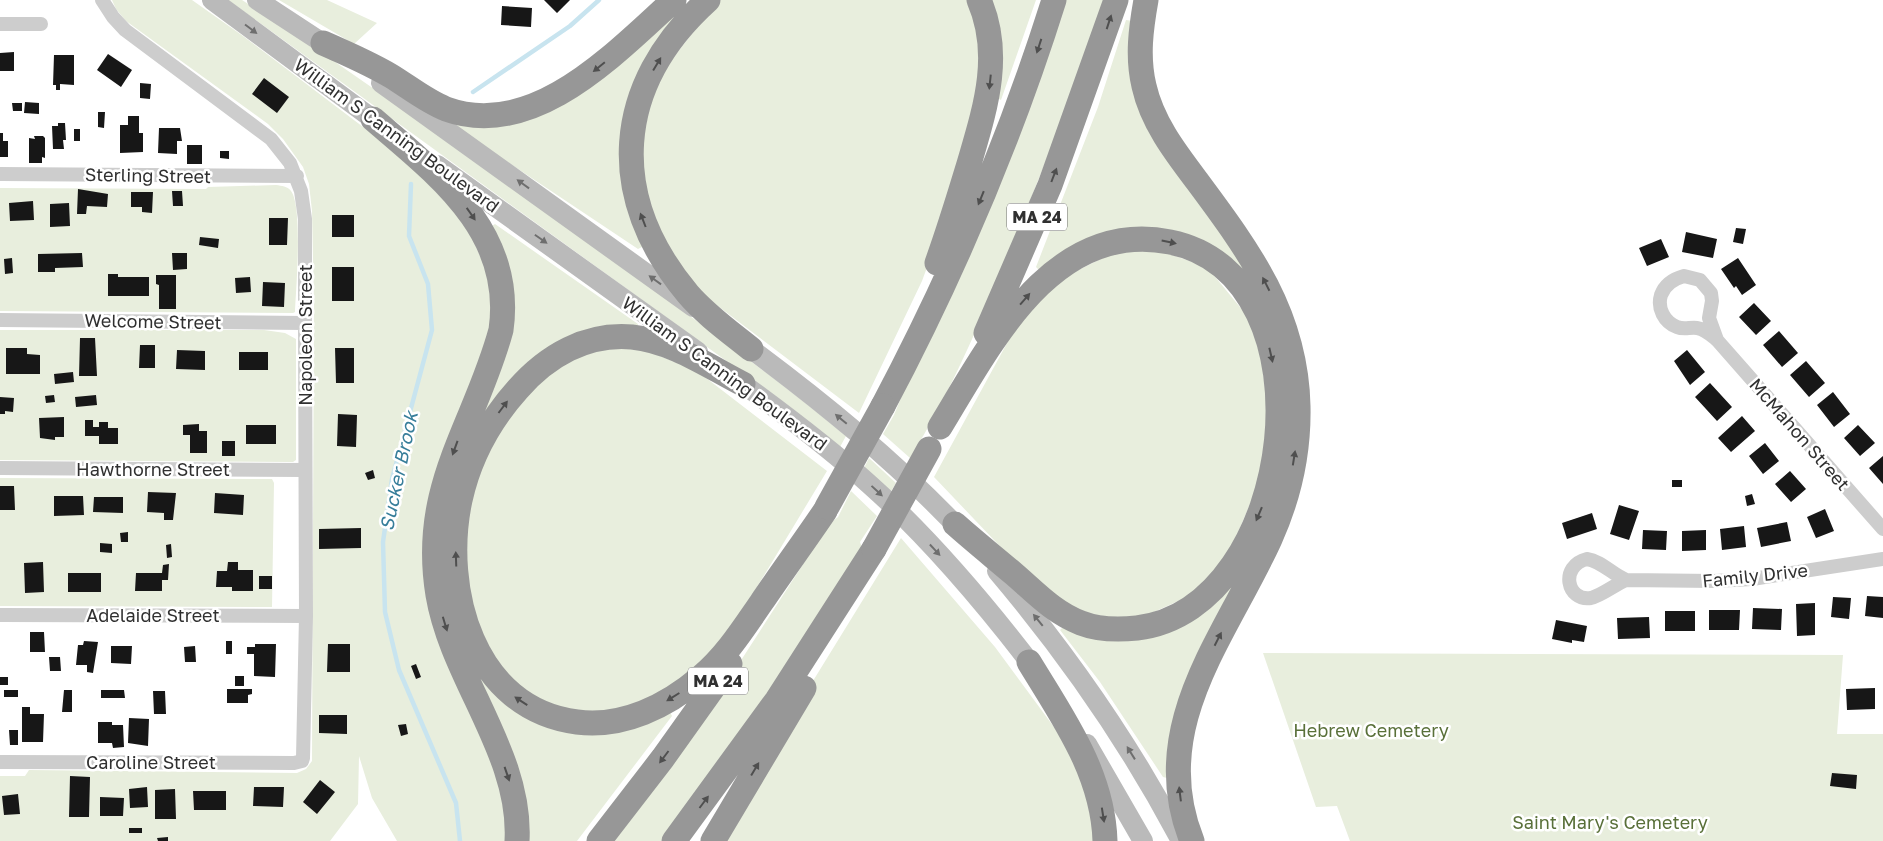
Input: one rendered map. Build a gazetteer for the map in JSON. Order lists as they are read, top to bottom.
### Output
{
  "streets": {
    "highway": ["MA 24"],
    "main road": ["William S Canning Boulevard"],
    "street": [
      "Sterling Street",
      "Welcome Street",
      "Napoleon Street",
      "McMahon Street",
      "Hawthorne Street",
      "Family Drive",
      "Adelaide Street",
      "Caroline Street"
    ]
  },
  "crossings": [
    ["Sterling Street", "Napoleon Street"],
    ["Welcome Street", "Napoleon Street"],
    ["Napoleon Street", "Hawthorne Street"],
    ["Napoleon Street", "Adelaide Street"],
    ["Napoleon Street", "Caroline Street"]
  ],
  "water": ["Sucker Brook"],
  "parks": ["Hebrew Cemetery", "Saint Mary's Cemetery"]
}
